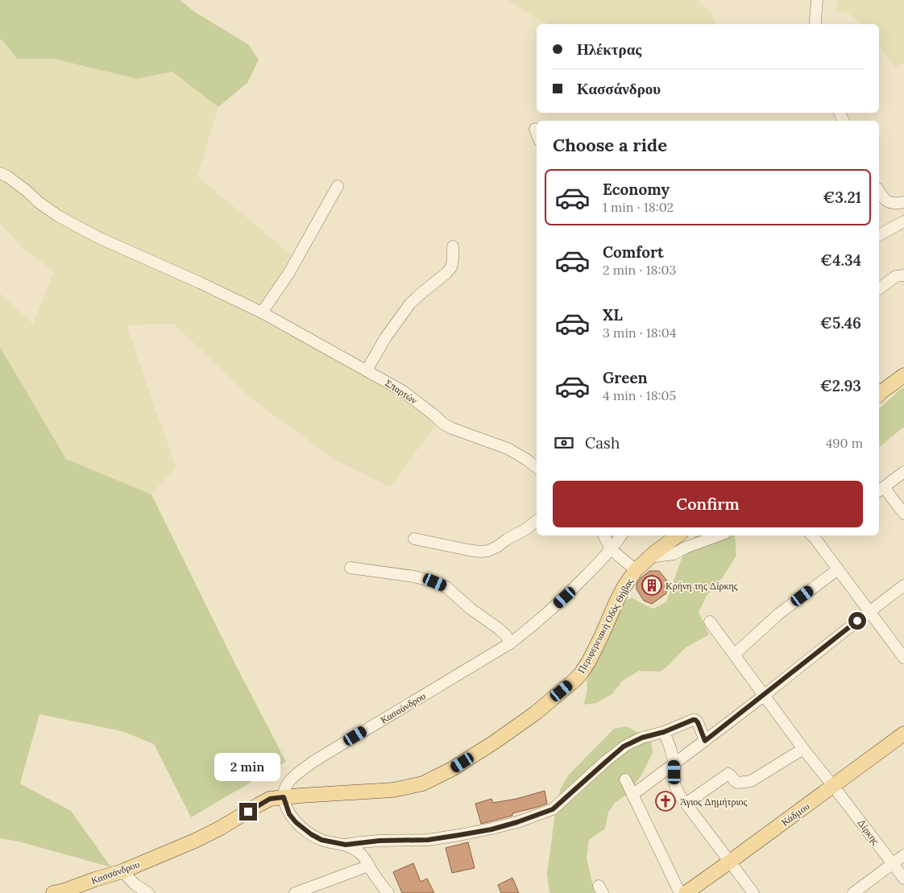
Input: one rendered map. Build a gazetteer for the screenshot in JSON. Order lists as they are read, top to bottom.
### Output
{
  "streets": {
    "main road": ["Περιφερειακή Οδός Θήβας", "Κασσάνδρου", "Κάδμου"],
    "street": ["Σπαρτών", "Δίρκης"]
  },
  "crossings": [
    ["Περιφερειακή Οδός Θήβας", "Κασσάνδρου"],
    ["Κάδμου", "Δίρκης"]
  ],
  "places": {
    "building": ["Κρήνη της Δίρκης"],
    "church": ["Άγιος Δημήτριος"]
  },
  "page": {
    "banner": ["Ηλέκτρας", "Κασσάνδρου"],
    "heading": "Choose a ride",
    "list": [
      {
        "name": "Economy",
        "note": "1 min · 18:02",
        "value": "€3.21"
      },
      {
        "name": "Comfort",
        "note": "2 min · 18:03",
        "value": "€4.34"
      },
      {
        "name": "XL",
        "note": "3 min · 18:04",
        "value": "€5.46"
      },
      {
        "name": "Green",
        "note": "4 min · 18:05",
        "value": "€2.93"
      }
    ],
    "pay": ["Cash", "490 m"],
    "buttons": "Confirm",
    "bubble": "2 min"
  }
}
